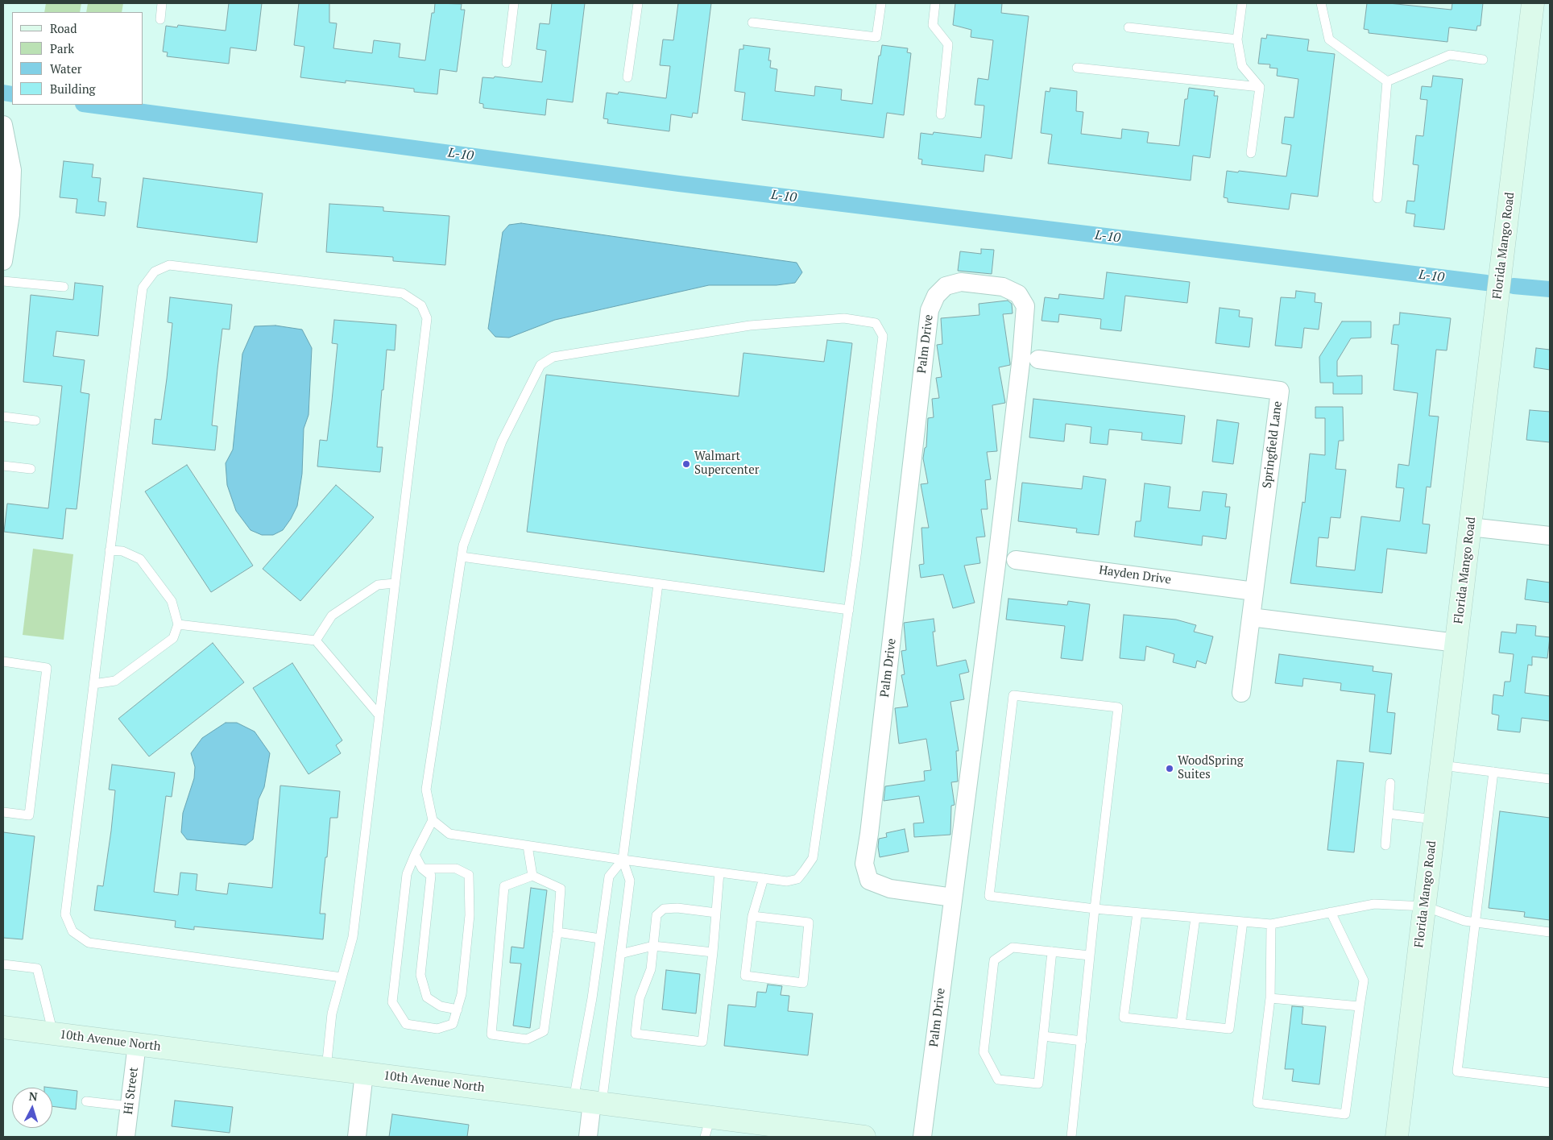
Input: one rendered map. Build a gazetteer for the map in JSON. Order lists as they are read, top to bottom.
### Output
{
  "streets": {
    "street": [
      "Florida Mango Road",
      "Palm Drive",
      "Springfield Lane",
      "Hayden Drive",
      "10th Avenue North",
      "Hi Street"
    ]
  },
  "crossings": [
    ["Springfield Lane", "Hayden Drive"],
    ["10th Avenue North", "Hi Street"]
  ],
  "water": ["L-10"],
  "places": ["Walmart Supercenter", "WoodSpring Suites"],
  "legend": [
    "Road",
    "Park",
    "Water",
    "Building"
  ],
  "north": "top"
}
